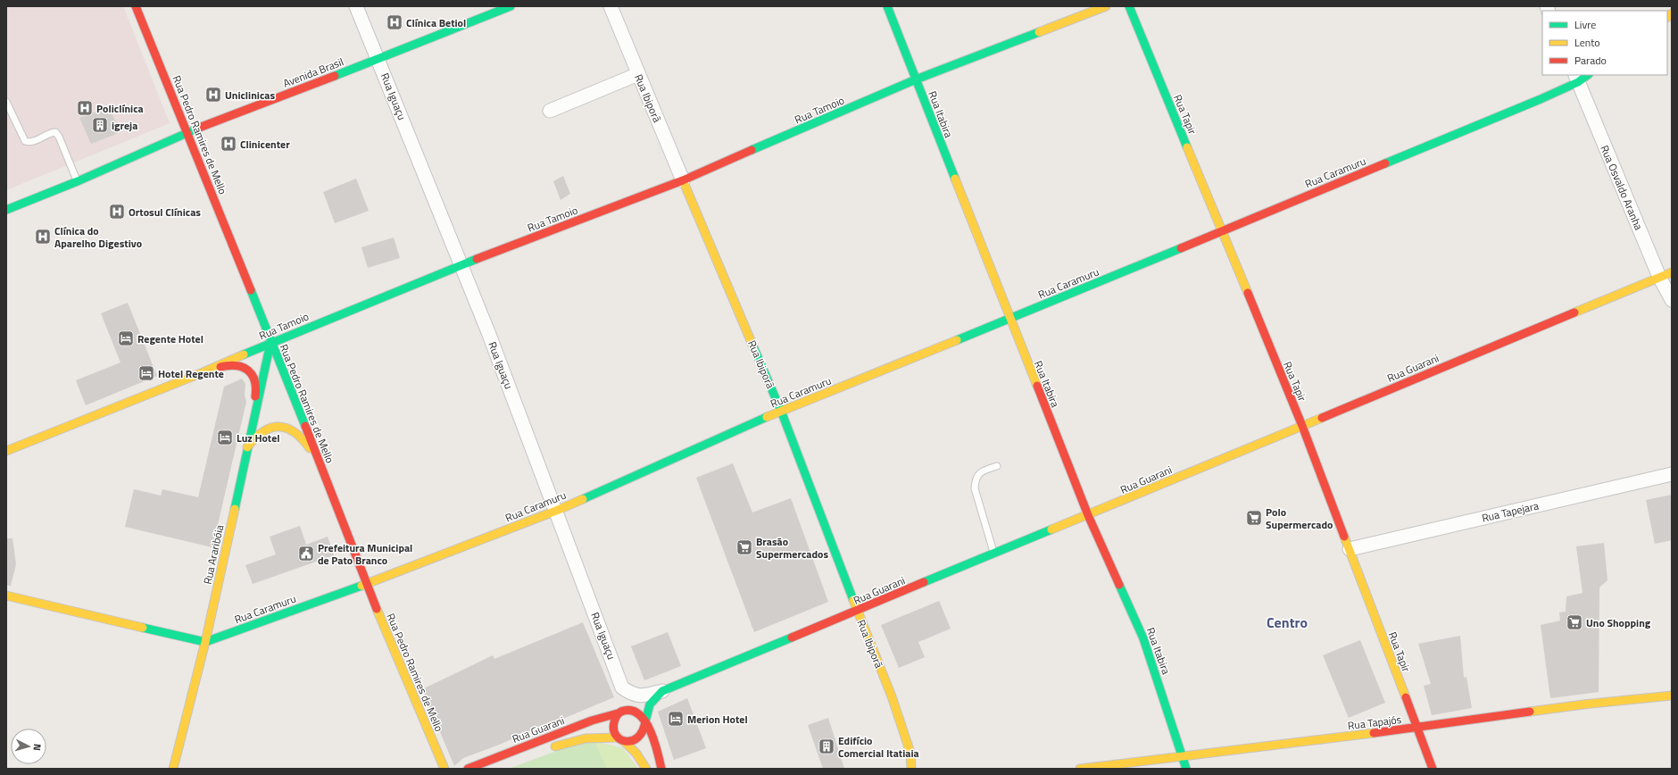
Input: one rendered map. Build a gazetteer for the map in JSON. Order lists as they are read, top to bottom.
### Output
{
  "streets": {
    "street": [
      "Avenida Brasil",
      "Rua Iguaçu",
      "Rua Ibiporã",
      "Rua Tamoio",
      "Rua Itabira",
      "Rua Tapir",
      "Rua Pedro Ramires de Mello",
      "Rua Caramuru",
      "Rua Osvaldo Aranha",
      "Rua Guarani",
      "Rua Tapejara",
      "Rua Araribóia",
      "Rua Tapajós"
    ]
  },
  "crossings": [
    ["Avenida Brasil", "Rua Iguaçu"],
    ["Avenida Brasil", "Rua Pedro Ramires de Mello"],
    ["Rua Iguaçu", "Rua Tamoio"],
    ["Rua Iguaçu", "Rua Caramuru"],
    ["Rua Iguaçu", "Rua Guarani"],
    ["Rua Ibiporã", "Rua Tamoio"],
    ["Rua Ibiporã", "Rua Caramuru"],
    ["Rua Ibiporã", "Rua Guarani"],
    ["Rua Tamoio", "Rua Itabira"],
    ["Rua Tamoio", "Rua Pedro Ramires de Mello"],
    ["Rua Tamoio", "Rua Araribóia"],
    ["Rua Itabira", "Rua Caramuru"],
    ["Rua Itabira", "Rua Guarani"],
    ["Rua Itabira", "Rua Tapajós"],
    ["Rua Tapir", "Rua Caramuru"],
    ["Rua Tapir", "Rua Guarani"],
    ["Rua Tapir", "Rua Tapejara"],
    ["Rua Tapir", "Rua Tapajós"],
    ["Rua Pedro Ramires de Mello", "Rua Caramuru"],
    ["Rua Pedro Ramires de Mello", "Rua Araribóia"],
    ["Rua Caramuru", "Rua Osvaldo Aranha"],
    ["Rua Caramuru", "Rua Araribóia"],
    ["Rua Osvaldo Aranha", "Rua Guarani"]
  ],
  "districts": ["Centro"],
  "places": {
    "hospital": [
      "Clínica Betiol",
      "Uniclinicas",
      "Policlínica",
      "Clinicenter",
      "Ortosul Clínicas",
      "Clínica do Aparelho Digestivo"
    ],
    "building": ["igreja", "Edifício Comercial Itatiaia"],
    "hotel": [
      "Regente Hotel",
      "Hotel Regente",
      "Luz Hotel",
      "Merion Hotel"
    ],
    "supermarket": ["Polo Supermercado", "Brasão Supermercados", "Uno Shopping"],
    "public building": ["Prefeitura Municipal de Pato Branco"]
  },
  "legend": ["Livre", "Lento", "Parado"],
  "north": "right"
}
